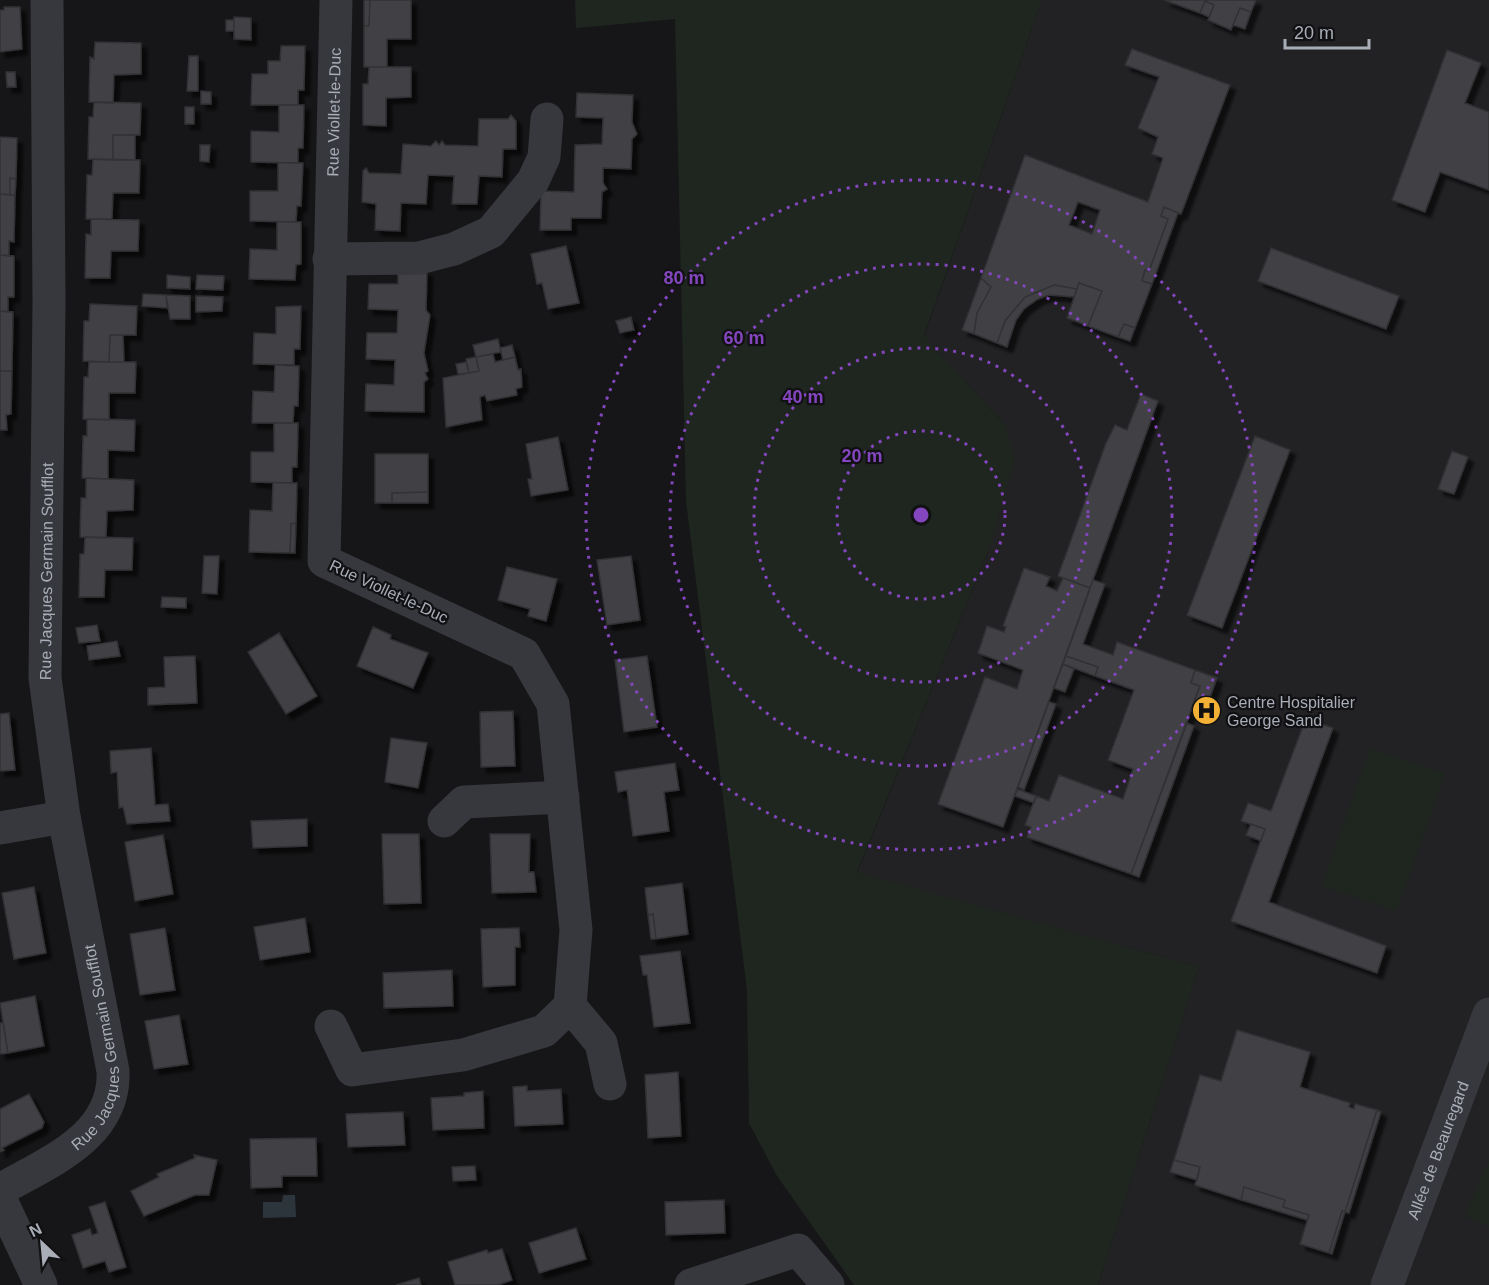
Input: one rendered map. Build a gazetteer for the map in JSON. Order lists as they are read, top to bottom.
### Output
{
  "streets": {
    "street": ["Rue Viollet-le-Duc", "Rue Jacques Germain Soufflot", "Allée de Beauregard"]
  },
  "places": {
    "hospital": ["Centre Hospitalier George Sand"]
  },
  "scale_bar": "20 m",
  "north": "top left",
  "rings": [
    "80 m",
    "60 m",
    "40 m",
    "20 m"
  ]
}
